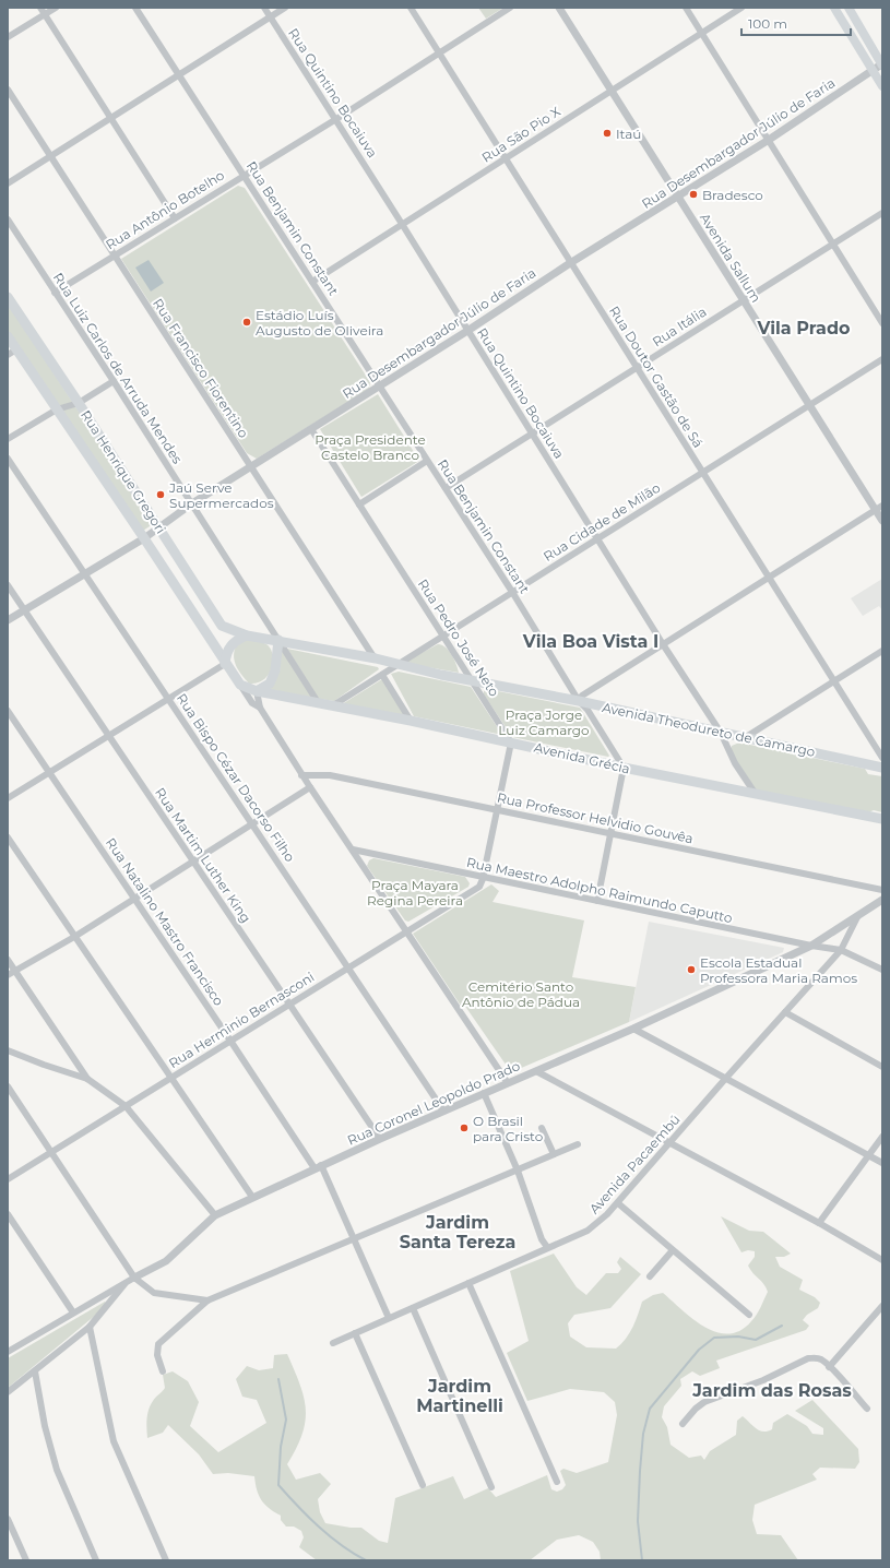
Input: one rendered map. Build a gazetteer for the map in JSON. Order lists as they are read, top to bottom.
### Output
{
  "streets": {
    "main road": ["Rua Henrique Gregori", "Avenida Theodureto de Camargo", "Avenida Grécia"],
    "street": [
      "Rua Quintino Bocaiuva",
      "Rua São Pio X",
      "Rua Desembargador Júlio de Faria",
      "Rua Antônio Botelho",
      "Rua Benjamin Constant",
      "Avenida Sallum",
      "Rua Itália",
      "Rua Luiz Carlos de Arruda Mendes",
      "Rua Francisco Fiorentino",
      "Rua Doutor Gastão de Sá",
      "Rua Cidade de Milão",
      "Rua Pedro José Neto",
      "Rua Bispo Cézar Dacorso Filho",
      "Rua Professor Helvidio Gouvêa",
      "Rua Martim Luther King",
      "Rua Maestro Adolpho Raimundo Caputto",
      "Rua Natalino Mastro Francisco",
      "Rua Herminio Bernasconi",
      "Rua Coronel Leopoldo Prado",
      "Avenida Pacaembú"
    ]
  },
  "crossings": [
    ["Rua Quintino Bocaiuva", "Rua São Pio X"],
    ["Rua Quintino Bocaiuva", "Rua Desembargador Júlio de Faria"],
    ["Rua Quintino Bocaiuva", "Rua Antônio Botelho"],
    ["Rua Quintino Bocaiuva", "Rua Itália"],
    ["Rua Quintino Bocaiuva", "Rua Cidade de Milão"],
    ["Rua Quintino Bocaiuva", "Avenida Theodureto de Camargo"],
    ["Rua Quintino Bocaiuva", "Avenida Grécia"],
    ["Rua São Pio X", "Rua Benjamin Constant"],
    ["Rua São Pio X", "Avenida Sallum"],
    ["Rua São Pio X", "Rua Doutor Gastão de Sá"],
    ["Rua Desembargador Júlio de Faria", "Rua Benjamin Constant"],
    ["Rua Desembargador Júlio de Faria", "Avenida Sallum"],
    ["Rua Desembargador Júlio de Faria", "Rua Luiz Carlos de Arruda Mendes"],
    ["Rua Desembargador Júlio de Faria", "Rua Francisco Fiorentino"],
    ["Rua Desembargador Júlio de Faria", "Rua Doutor Gastão de Sá"],
    ["Rua Desembargador Júlio de Faria", "Rua Henrique Gregori"],
    ["Rua Desembargador Júlio de Faria", "Rua Pedro José Neto"],
    ["Rua Desembargador Júlio de Faria", "Rua Bispo Cézar Dacorso Filho"],
    ["Rua Desembargador Júlio de Faria", "Rua Martim Luther King"],
    ["Rua Antônio Botelho", "Rua Benjamin Constant"],
    ["Rua Antônio Botelho", "Rua Luiz Carlos de Arruda Mendes"],
    ["Rua Antônio Botelho", "Rua Francisco Fiorentino"],
    ["Rua Antônio Botelho", "Rua Doutor Gastão de Sá"],
    ["Rua Benjamin Constant", "Rua Itália"],
    ["Rua Benjamin Constant", "Rua Cidade de Milão"],
    ["Rua Benjamin Constant", "Avenida Theodureto de Camargo"],
    ["Rua Benjamin Constant", "Avenida Grécia"],
    ["Avenida Sallum", "Rua Itália"],
    ["Avenida Sallum", "Rua Cidade de Milão"],
    ["Rua Itália", "Rua Doutor Gastão de Sá"],
    ["Rua Luiz Carlos de Arruda Mendes", "Rua Henrique Gregori"],
    ["Rua Luiz Carlos de Arruda Mendes", "Avenida Theodureto de Camargo"],
    ["Rua Luiz Carlos de Arruda Mendes", "Avenida Grécia"],
    ["Rua Francisco Fiorentino", "Avenida Theodureto de Camargo"],
    ["Rua Doutor Gastão de Sá", "Rua Cidade de Milão"],
    ["Rua Henrique Gregori", "Avenida Theodureto de Camargo"],
    ["Rua Henrique Gregori", "Avenida Grécia"],
    ["Rua Cidade de Milão", "Rua Pedro José Neto"],
    ["Rua Cidade de Milão", "Avenida Theodureto de Camargo"],
    ["Rua Cidade de Milão", "Avenida Grécia"],
    ["Rua Pedro José Neto", "Avenida Theodureto de Camargo"],
    ["Rua Pedro José Neto", "Avenida Grécia"],
    ["Avenida Theodureto de Camargo", "Avenida Grécia"],
    ["Rua Bispo Cézar Dacorso Filho", "Rua Herminio Bernasconi"],
    ["Rua Bispo Cézar Dacorso Filho", "Rua Coronel Leopoldo Prado"],
    ["Rua Martim Luther King", "Rua Herminio Bernasconi"],
    ["Rua Martim Luther King", "Rua Coronel Leopoldo Prado"],
    ["Rua Maestro Adolpho Raimundo Caputto", "Rua Herminio Bernasconi"],
    ["Rua Maestro Adolpho Raimundo Caputto", "Rua Coronel Leopoldo Prado"],
    ["Rua Maestro Adolpho Raimundo Caputto", "Avenida Pacaembú"],
    ["Rua Natalino Mastro Francisco", "Rua Herminio Bernasconi"],
    ["Rua Natalino Mastro Francisco", "Rua Coronel Leopoldo Prado"],
    ["Rua Natalino Mastro Francisco", "Avenida Pacaembú"],
    ["Rua Coronel Leopoldo Prado", "Avenida Pacaembú"]
  ],
  "districts": [
    "Vila Prado",
    "Vila Boa Vista I",
    "Jardim Santa Tereza",
    "Jardim Martinelli",
    "Jardim das Rosas"
  ],
  "parks": [
    "Praça Presidente Castelo Branco",
    "Praça Jorge Luiz Camargo",
    "Praça Mayara Regina Pereira",
    "Cemitério Santo Antônio de Pádua"
  ],
  "places": [
    "Itaú",
    "Bradesco",
    "Estádio Luís Augusto de Oliveira",
    "Jaú Serve Supermercados",
    "Escola Estadual Professora Maria Ramos",
    "O Brasil para Cristo"
  ],
  "scale_bar": "100 m"
}
